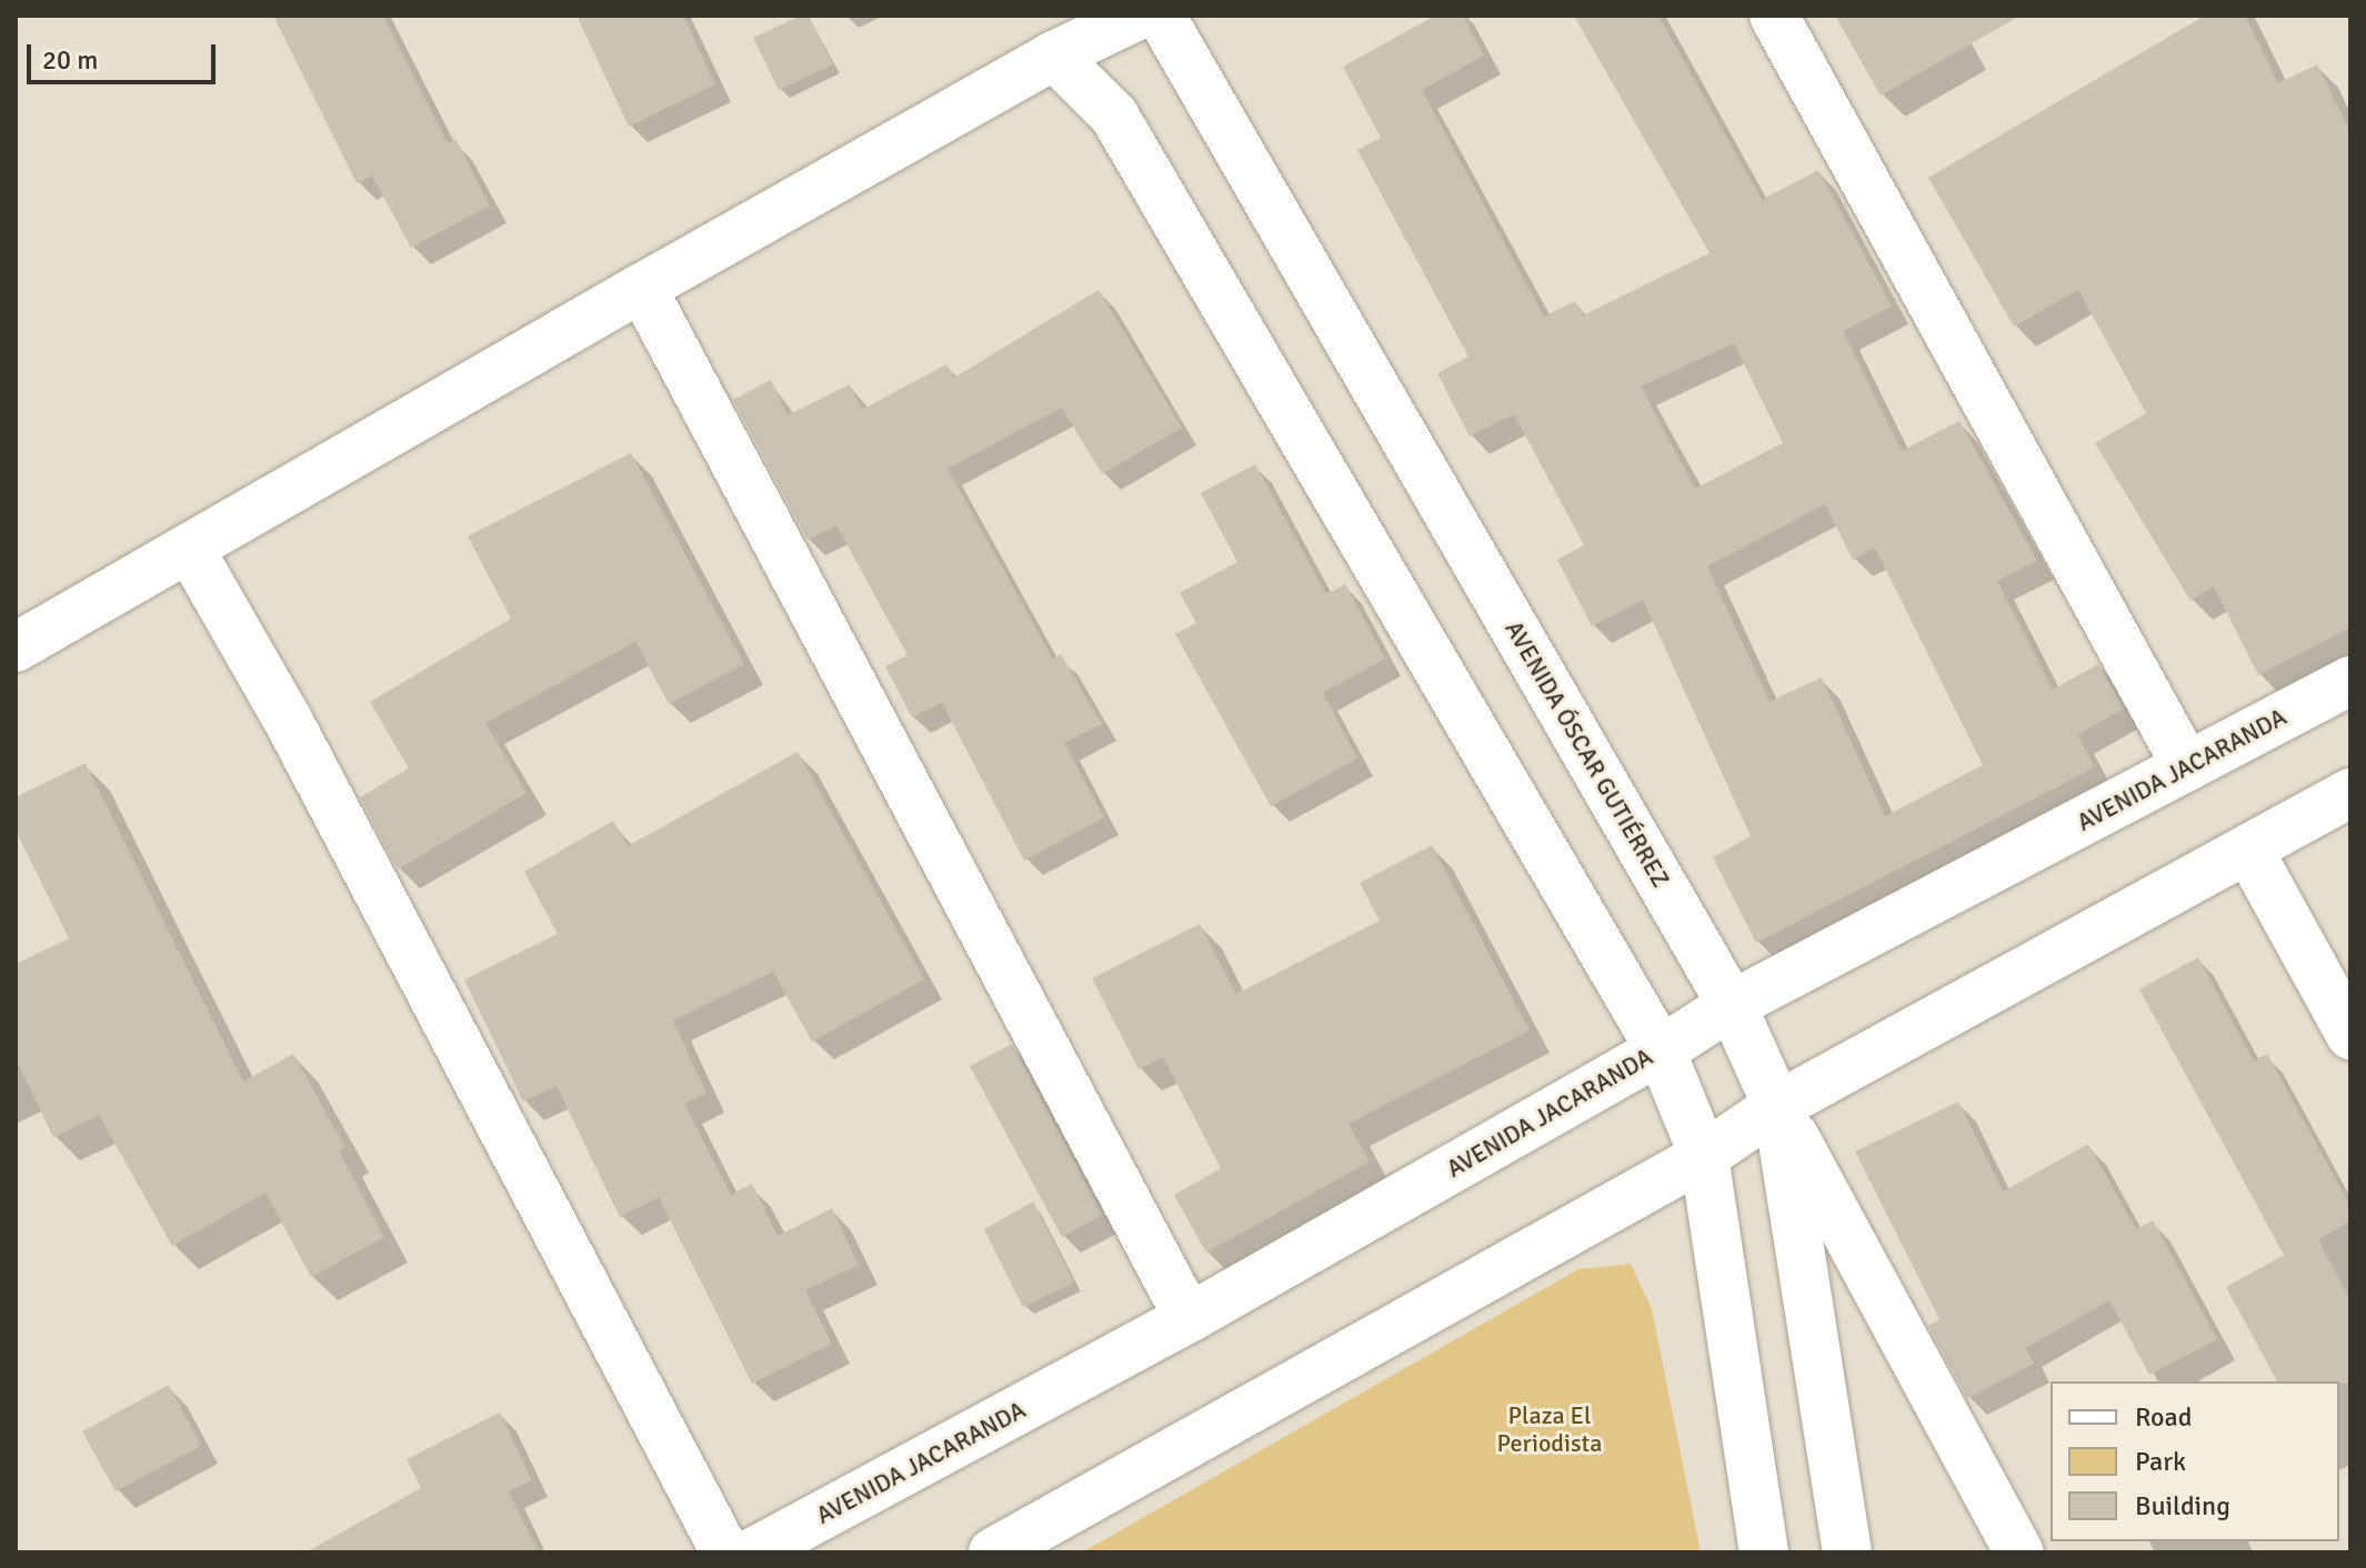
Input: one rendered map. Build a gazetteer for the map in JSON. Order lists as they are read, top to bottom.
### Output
{
  "streets": {
    "street": ["AVENIDA ÓSCAR GUTIÉRREZ", "AVENIDA JACARANDA"]
  },
  "crossings": [
    ["AVENIDA ÓSCAR GUTIÉRREZ", "AVENIDA JACARANDA"]
  ],
  "parks": ["Plaza El Periodista"],
  "legend": ["Road", "Park", "Building"],
  "scale_bar": "20 m"
}
